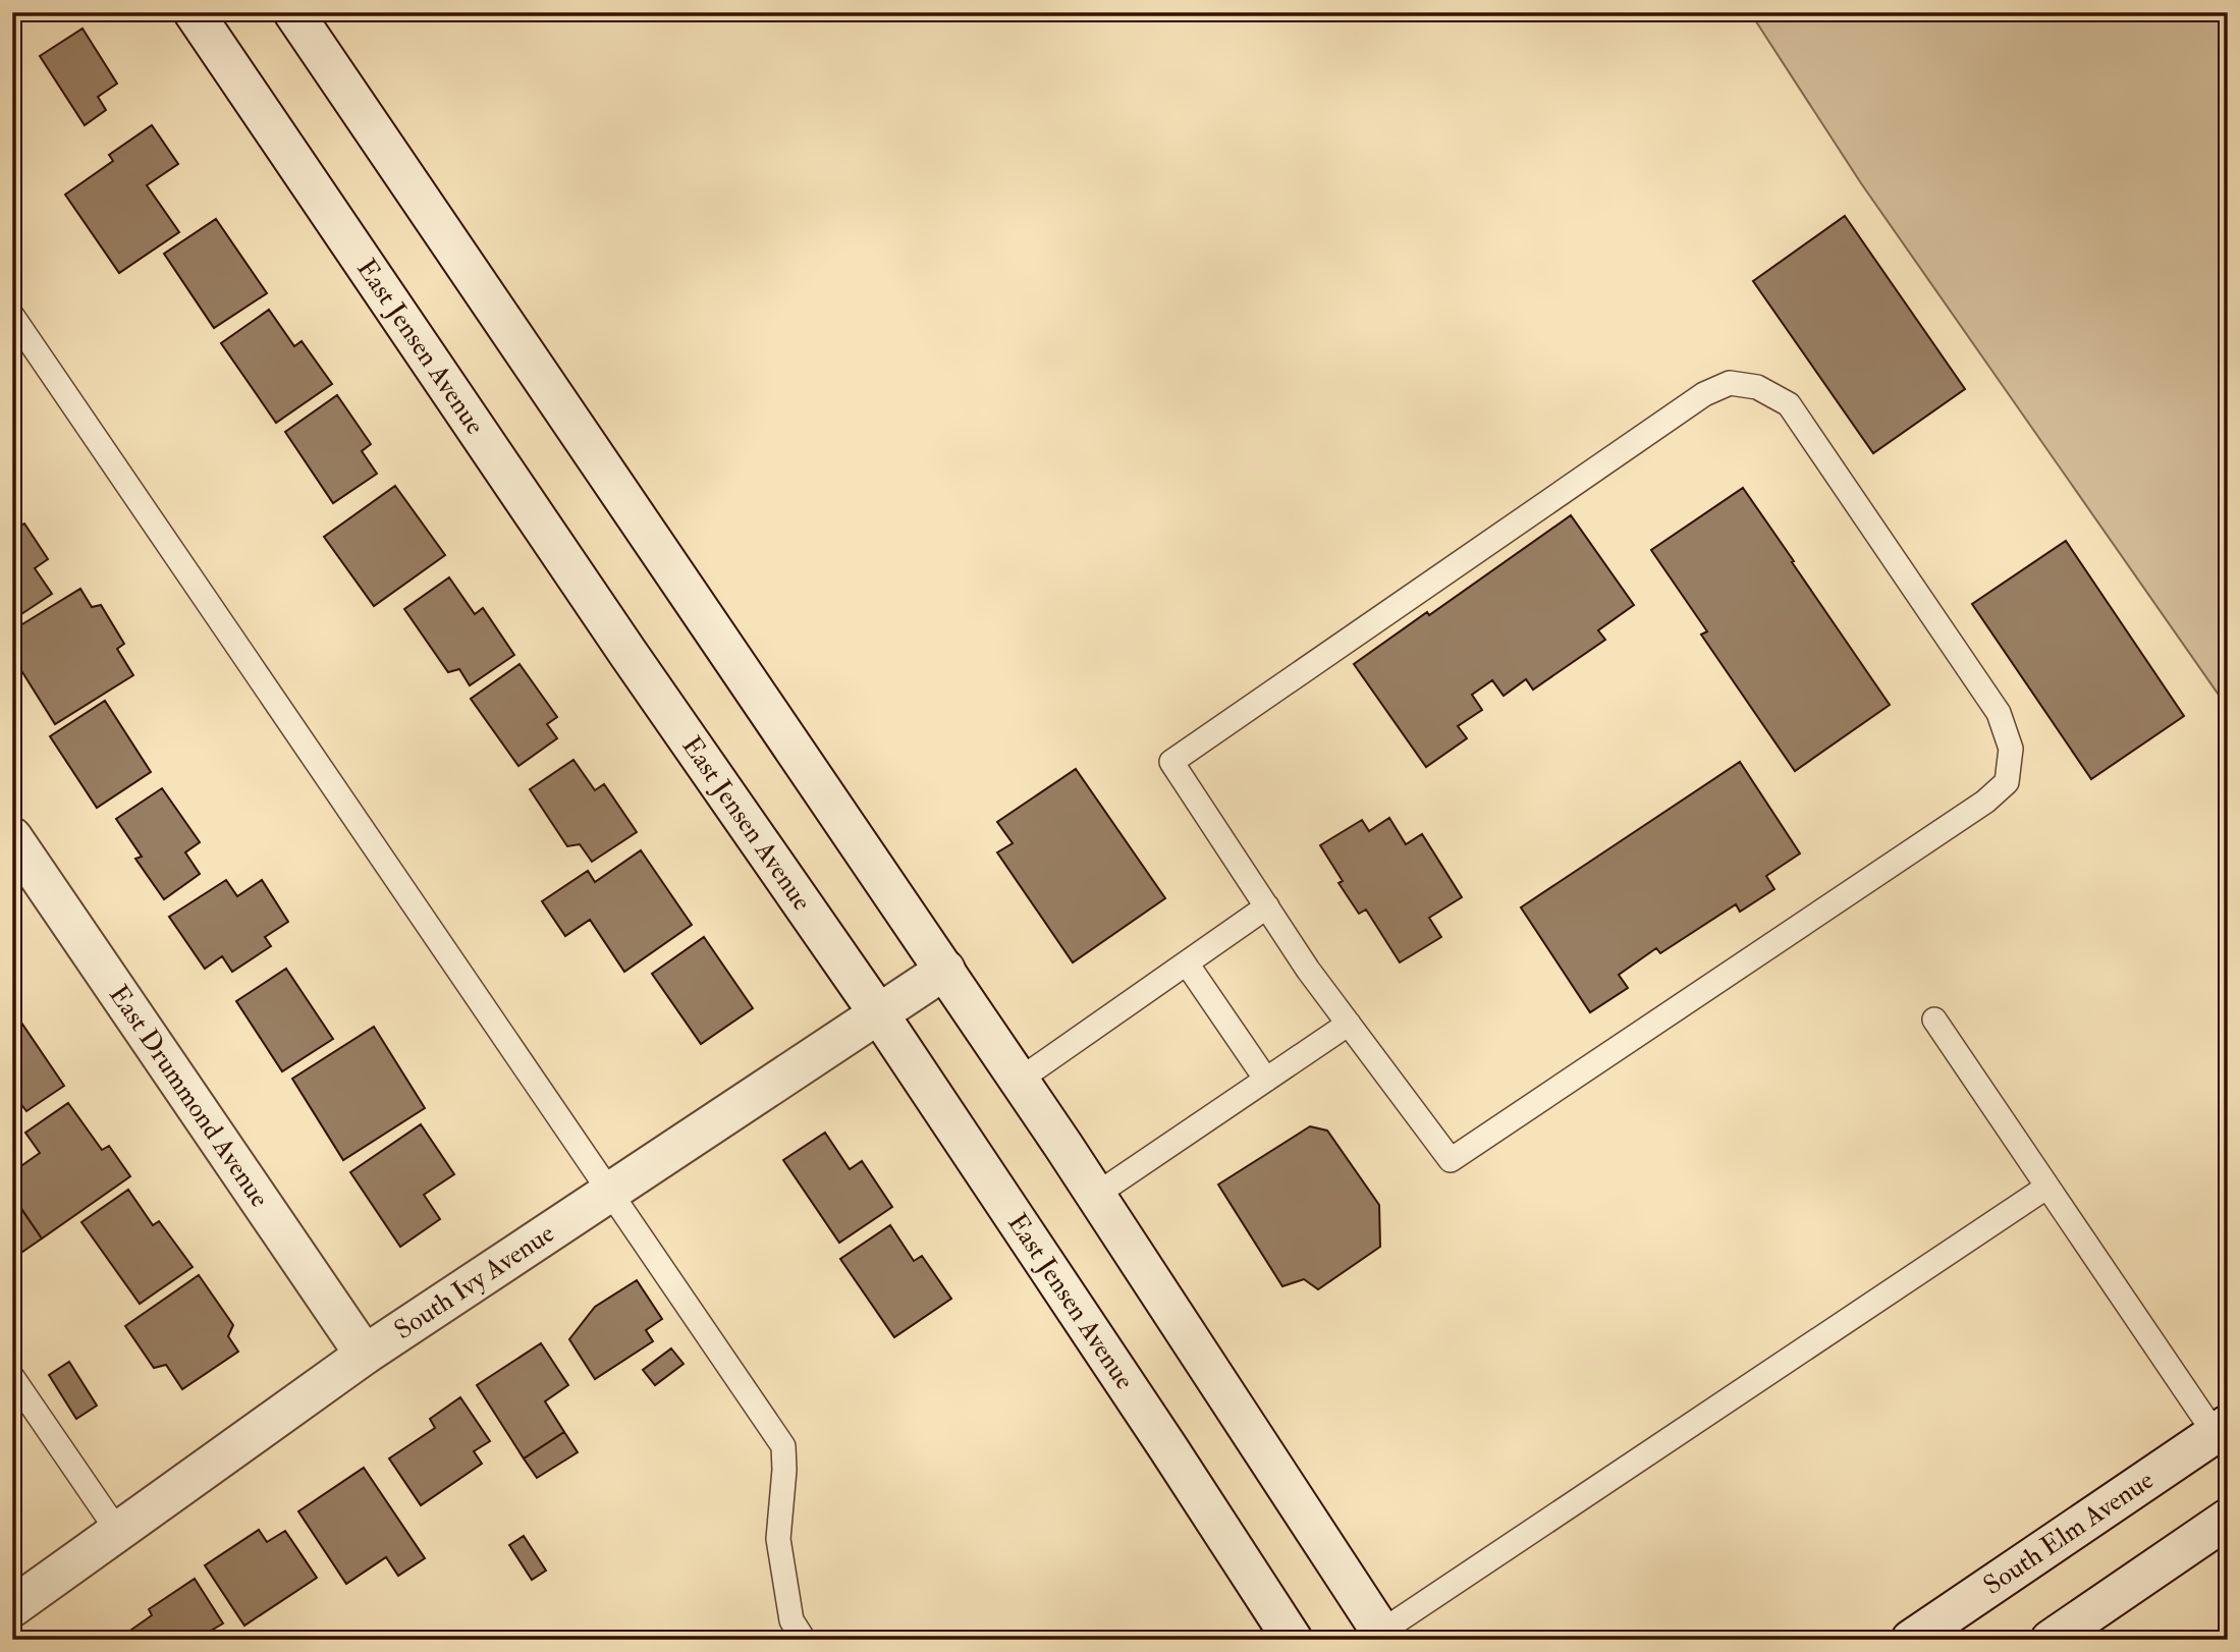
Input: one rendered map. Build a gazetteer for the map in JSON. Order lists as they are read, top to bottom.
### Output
{
  "streets": {
    "main road": [
      "East Jensen Avenue",
      "East Drummond Avenue",
      "South Ivy Avenue",
      "South Elm Avenue"
    ]
  },
  "crossings": [
    ["East Jensen Avenue", "South Ivy Avenue"],
    ["East Drummond Avenue", "South Ivy Avenue"]
  ]
}
